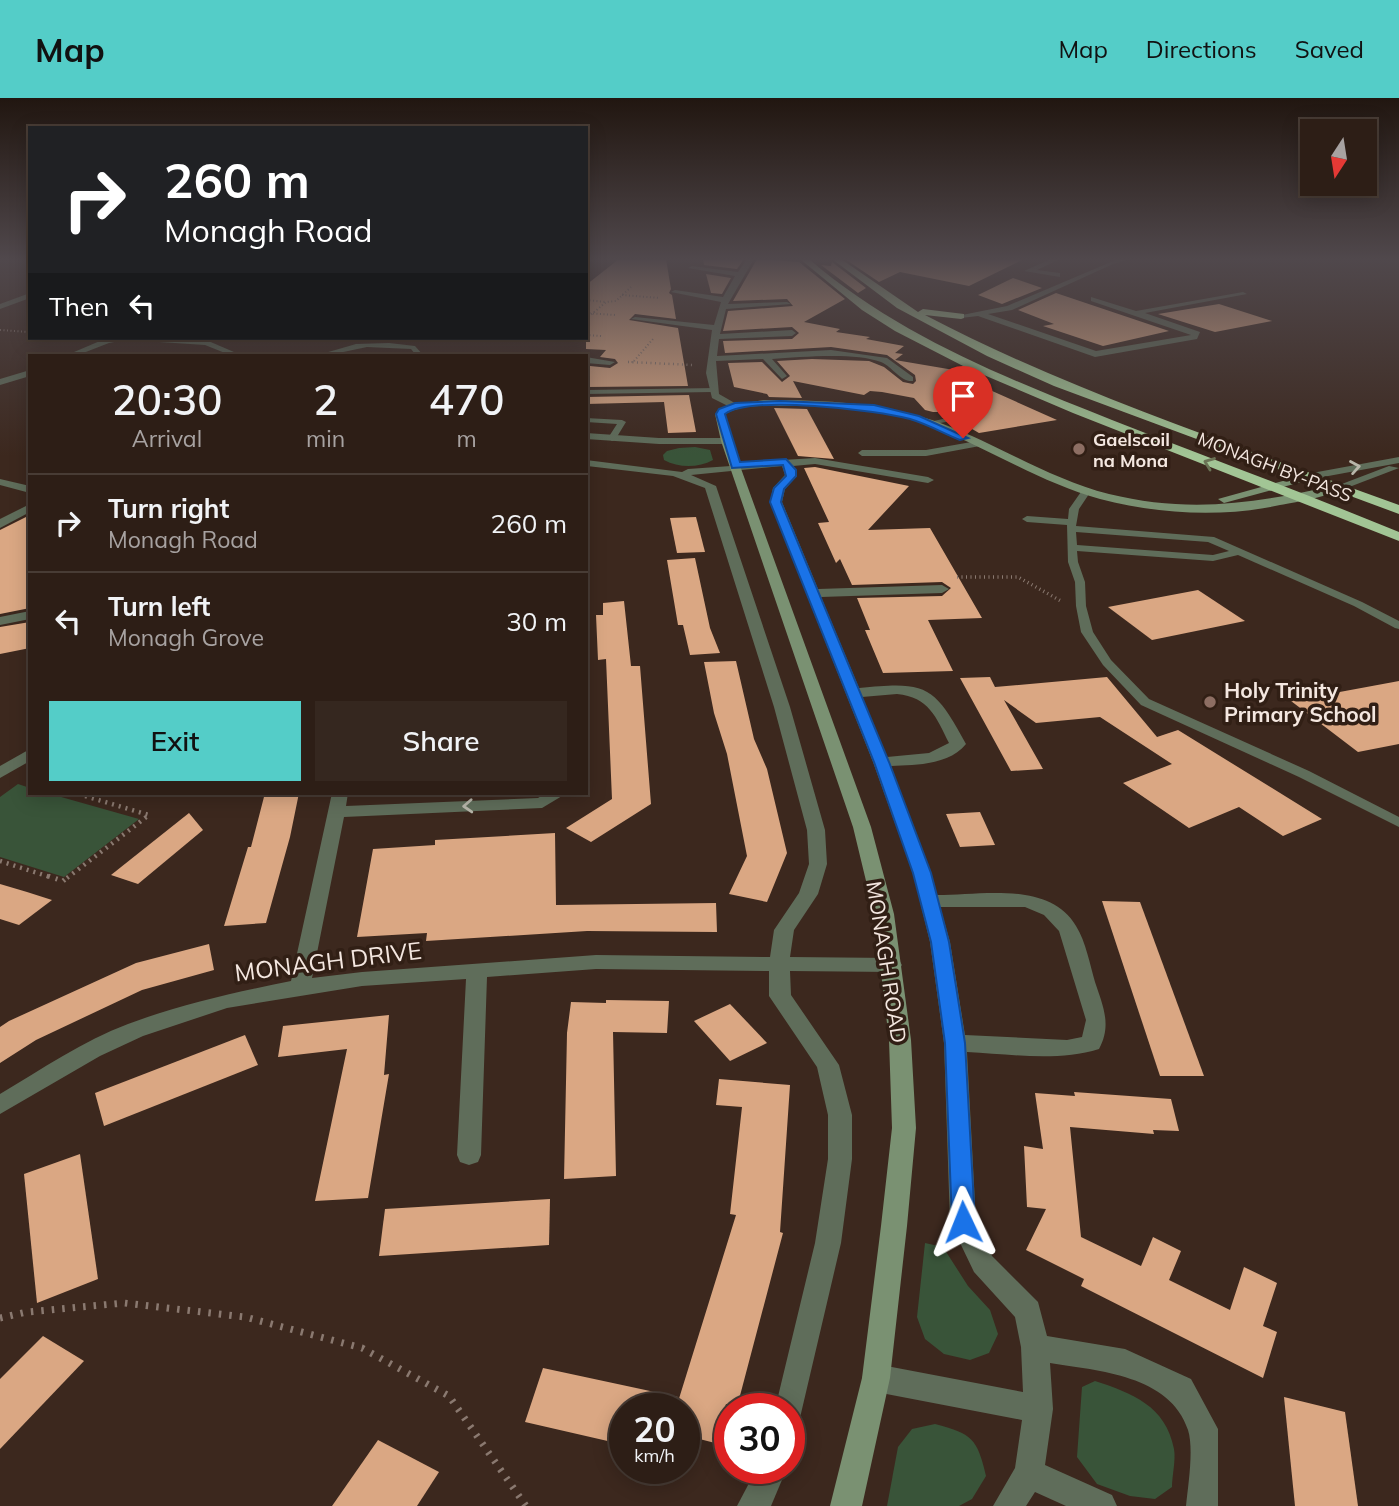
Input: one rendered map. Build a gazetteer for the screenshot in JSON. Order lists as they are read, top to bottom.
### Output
{
  "streets": {
    "highway": ["MONAGH BY-PASS"],
    "street": ["MONAGH DRIVE", "MONAGH ROAD"]
  },
  "crossings": [
    ["MONAGH DRIVE", "MONAGH ROAD"]
  ],
  "places": ["Gaelscoil na Mona", "Holy Trinity Primary School"],
  "north": "bottom",
  "page": {
    "header": "Map",
    "nav": ["Map", "Directions", "Saved"],
    "turn": ["260 m", "Monagh Road"],
    "then": "Then",
    "eta": [
      "20:30",
      "Arrival",
      "2",
      "min",
      "470",
      "m"
    ],
    "list": [
      {
        "name": "Turn right",
        "note": "Monagh Road",
        "value": "260 m"
      },
      {
        "name": "Turn left",
        "note": "Monagh Grove",
        "value": "30 m"
      }
    ],
    "buttons": ["Exit", "Share"],
    "speed": "20 km/h",
    "limit": "30"
  }
}
